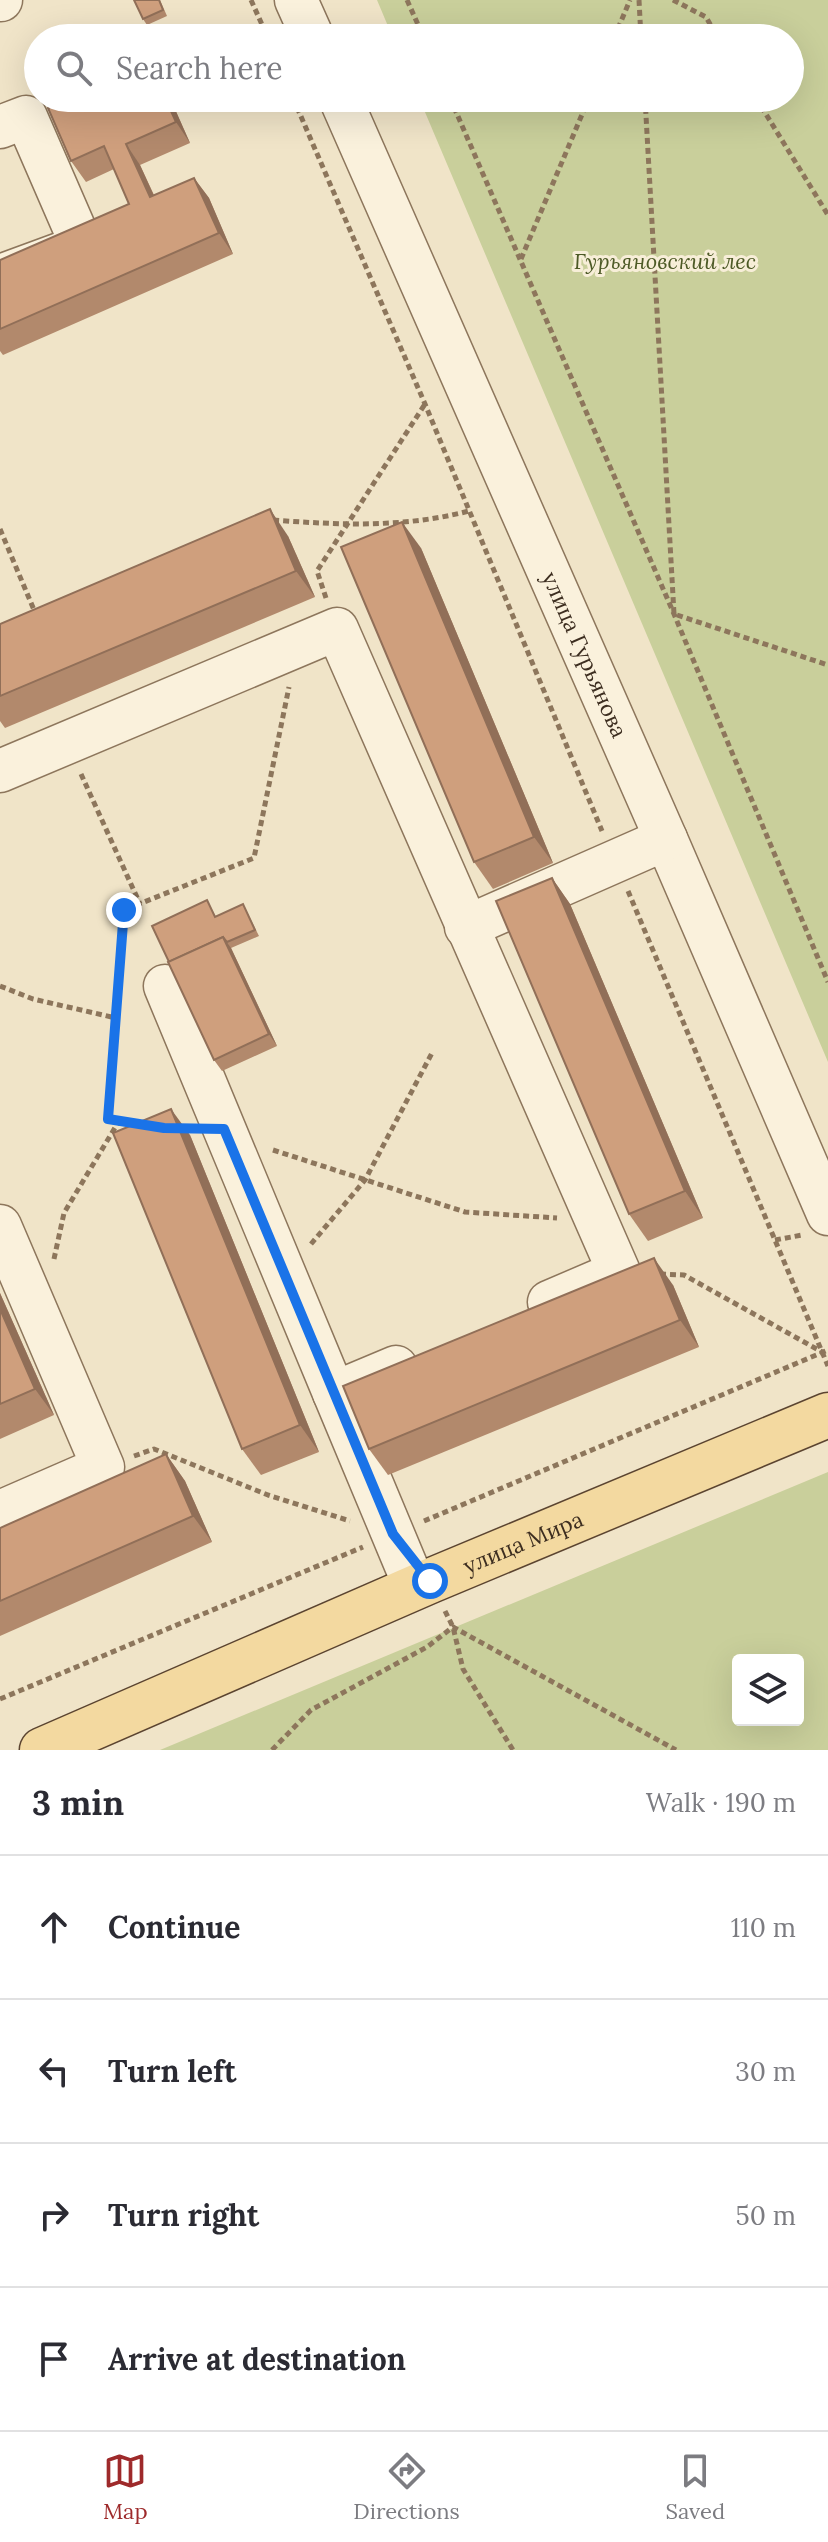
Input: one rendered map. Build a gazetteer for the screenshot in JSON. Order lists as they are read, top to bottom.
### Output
{
  "streets": {
    "main road": ["улица Мира"],
    "street": ["улица Гурьянова"]
  },
  "parks": ["Гурьяновский лес"],
  "page": {
    "search": "Search here",
    "heading": ["3 min", "Walk · 190 m"],
    "list": [
      ["Continue", "110 m"],
      ["Turn left", "30 m"],
      ["Turn right", "50 m"],
      "Arrive at destination"
    ],
    "nav": ["Map", "Directions", "Saved"]
  }
}
